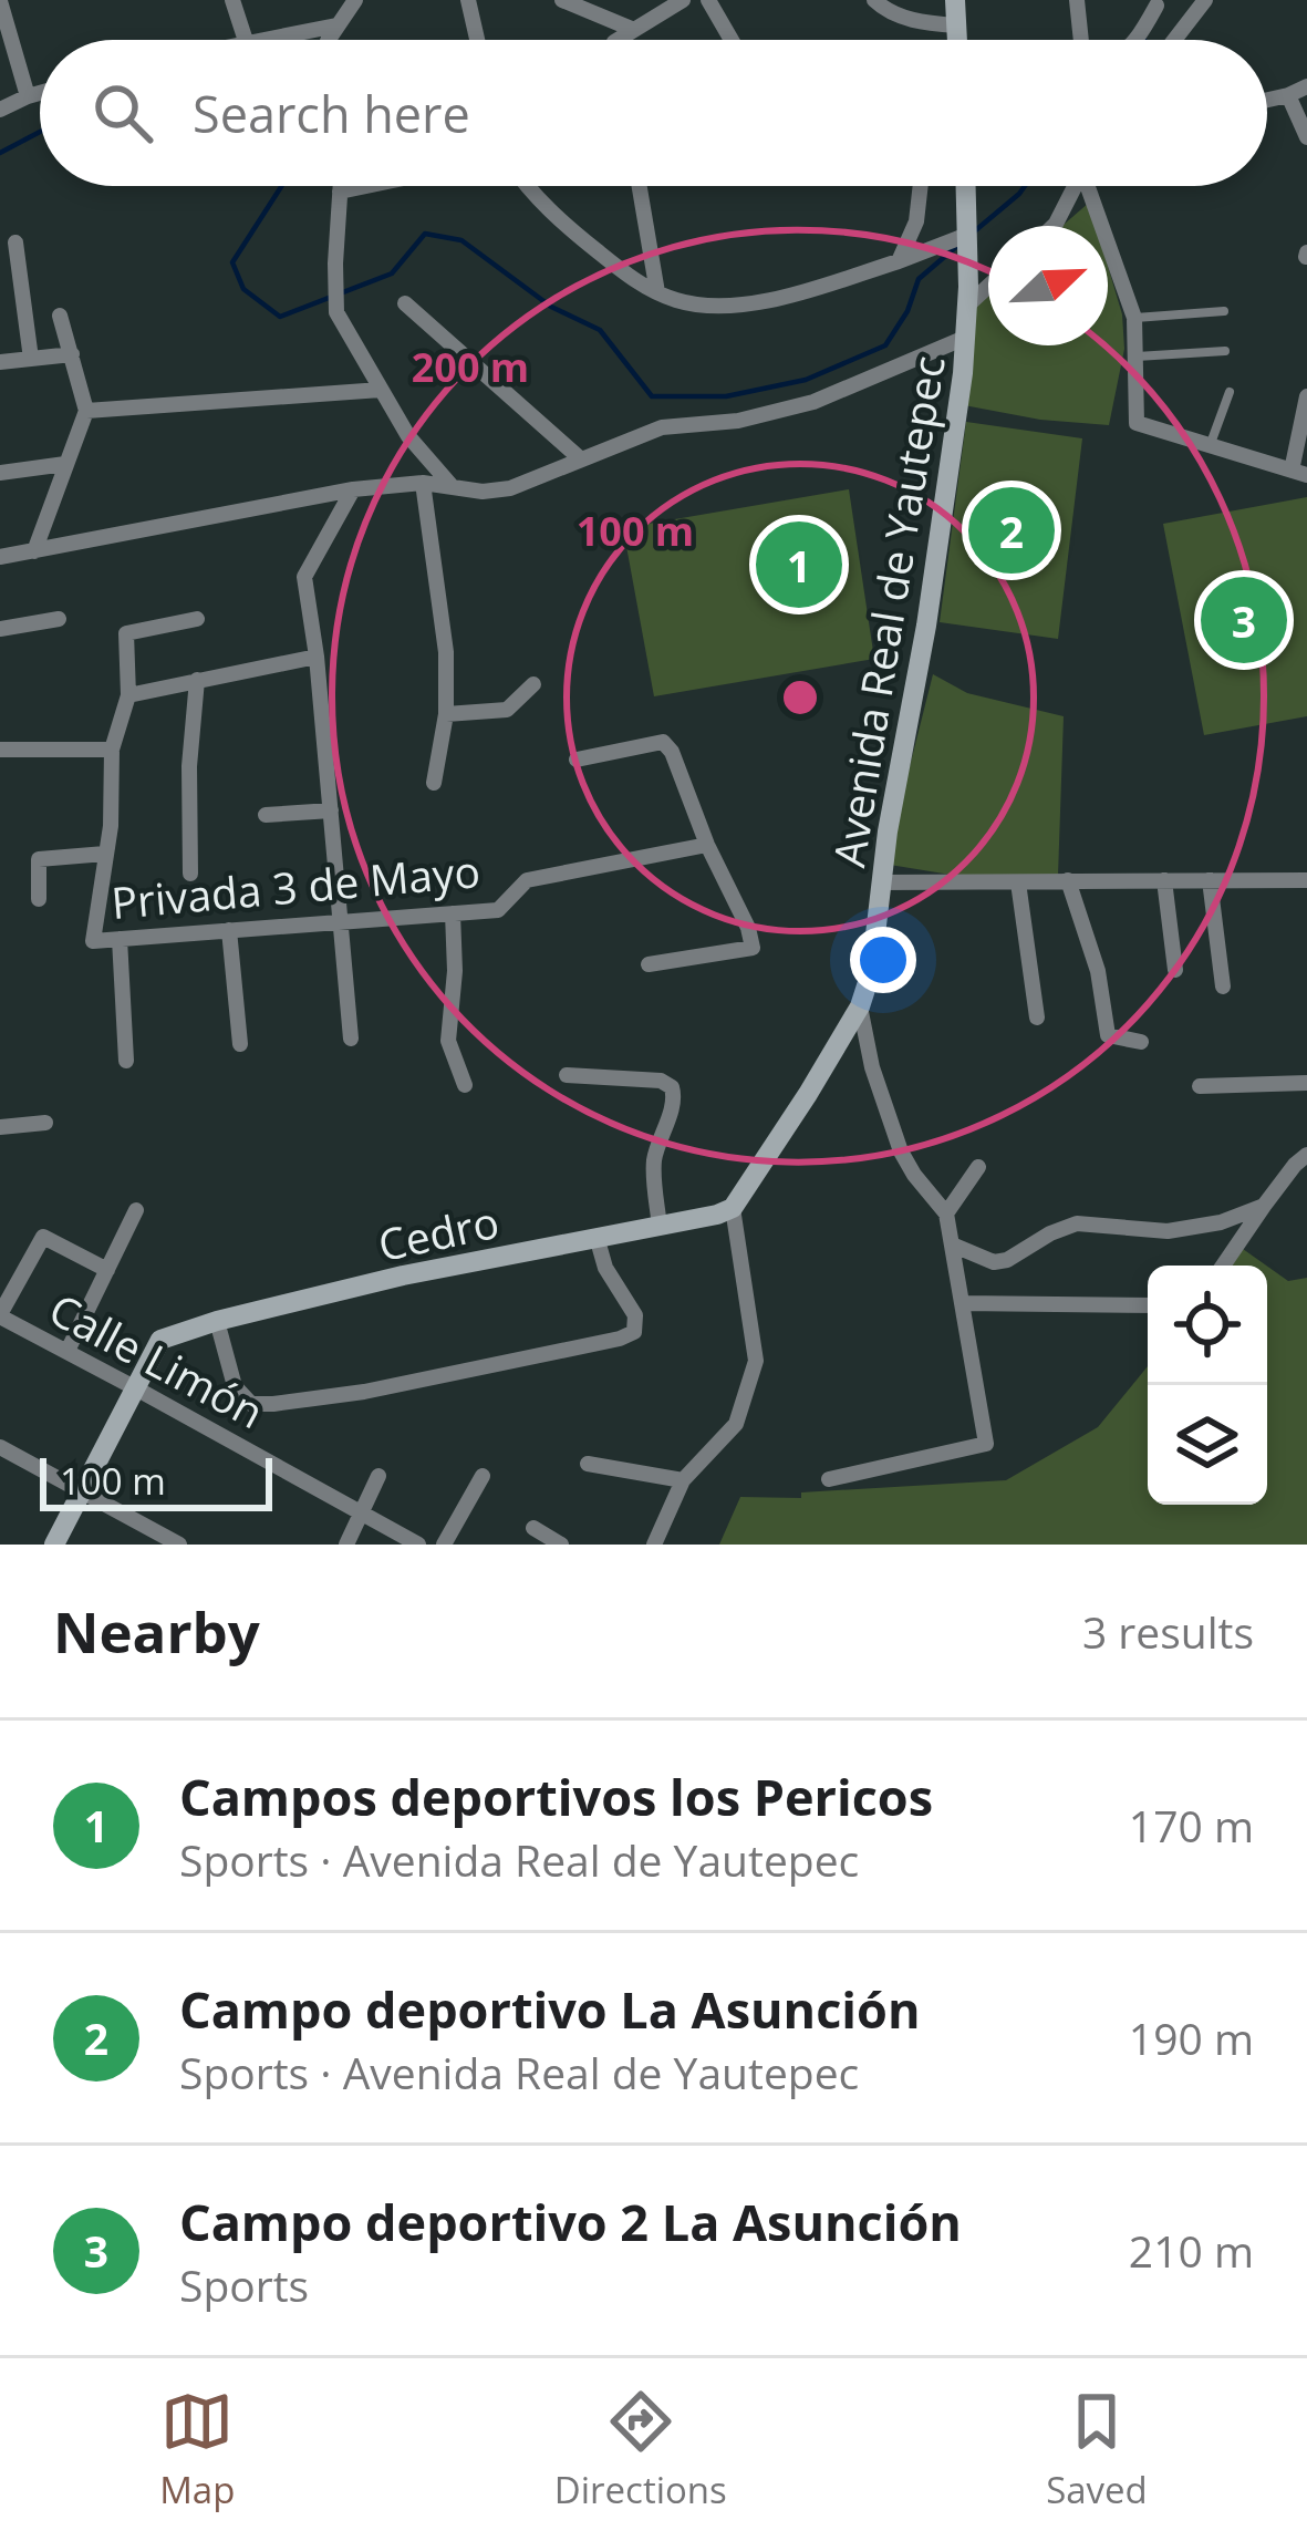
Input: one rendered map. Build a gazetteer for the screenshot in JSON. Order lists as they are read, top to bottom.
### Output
{
  "streets": {
    "street": [
      "Avenida Real de Yautepec",
      "Privada 3 de Mayo",
      "Cedro",
      "Calle Limón"
    ]
  },
  "crossings": [
    ["Avenida Real de Yautepec", "Cedro"],
    ["Cedro", "Calle Limón"]
  ],
  "scale_bar": "100 m",
  "north": "top right",
  "page": {
    "search": "Search here",
    "pins": ["2", "1", "3"],
    "scale": "100 m",
    "heading": ["Nearby", "3 results"],
    "list": [
      {
        "mark": "1",
        "name": "Campos deportivos los Pericos",
        "note": "Sports · Avenida Real de Yautepec",
        "value": "170 m"
      },
      {
        "mark": "2",
        "name": "Campo deportivo La Asunción",
        "note": "Sports · Avenida Real de Yautepec",
        "value": "190 m"
      },
      {
        "mark": "3",
        "name": "Campo deportivo 2 La Asunción",
        "note": "Sports",
        "value": "210 m"
      }
    ],
    "nav": ["Map", "Directions", "Saved"]
  },
  "rings": ["200 m", "100 m"]
}
